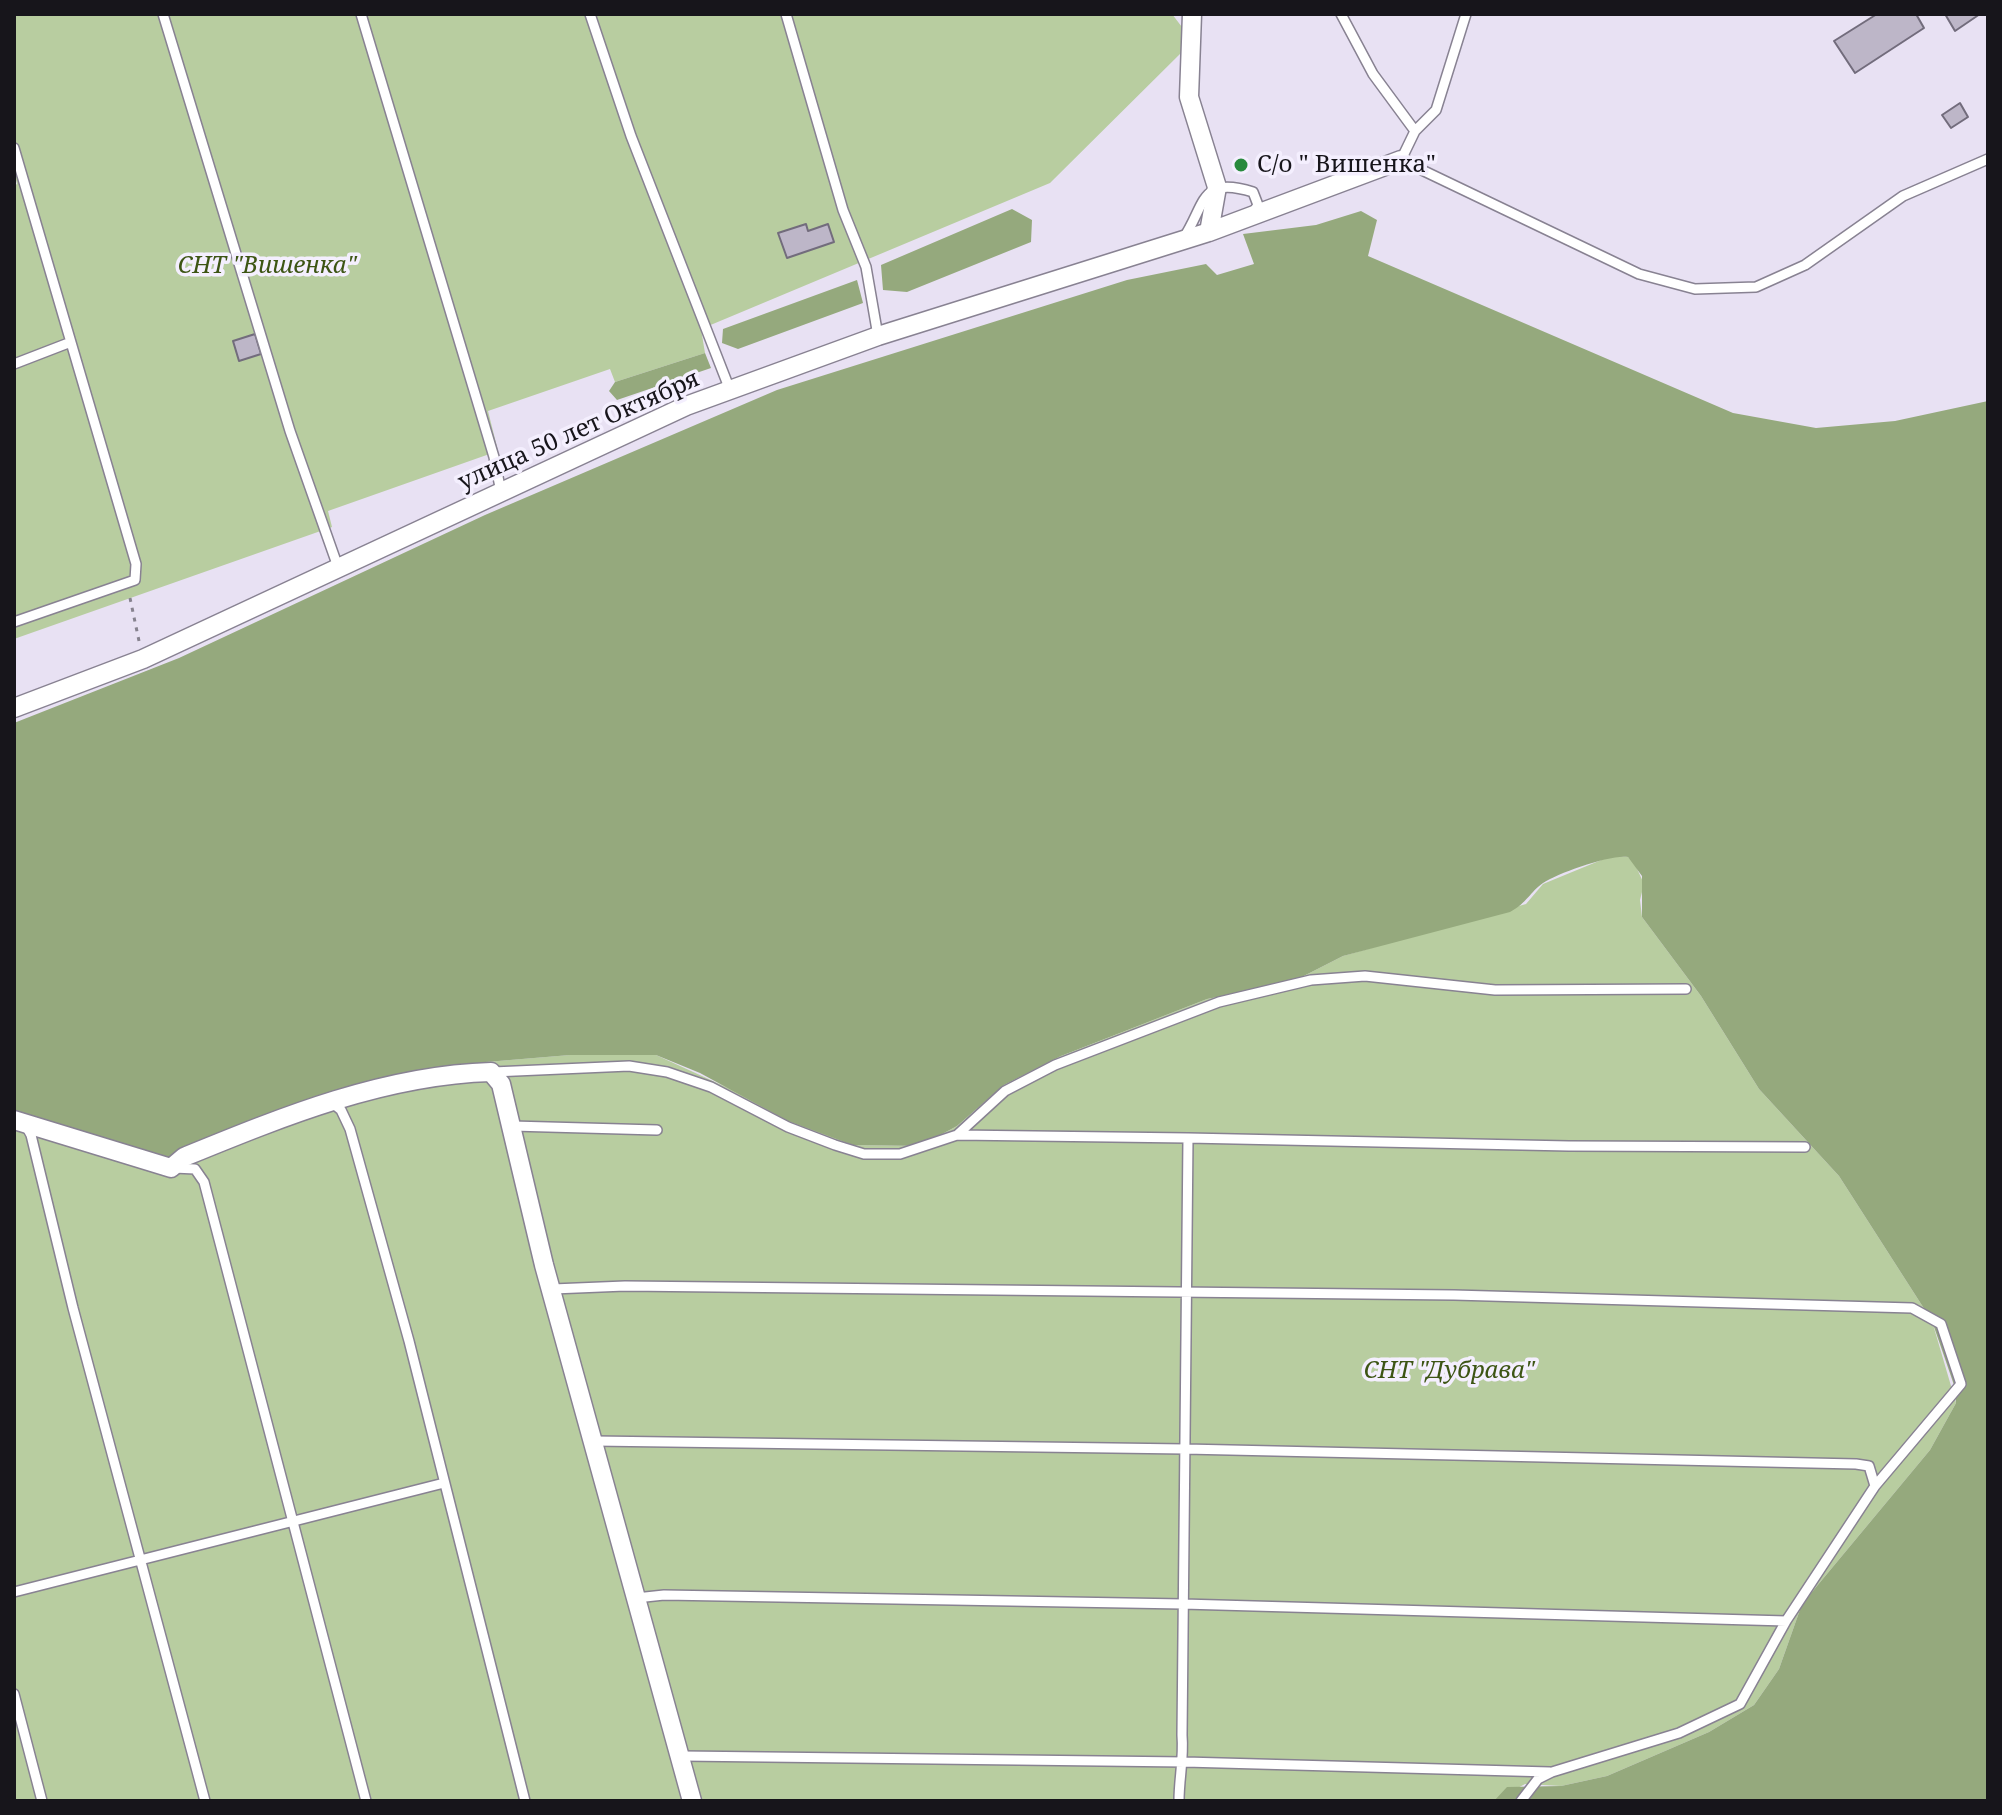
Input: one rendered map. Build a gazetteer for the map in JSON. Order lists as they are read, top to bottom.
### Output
{
  "streets": {
    "street": ["улица 50 лет Октября"]
  },
  "parks": ["СНТ \"Вишенка\"", "СНТ \"Дубрава\""],
  "places": ["С/о \" Вишенка\""]
}
